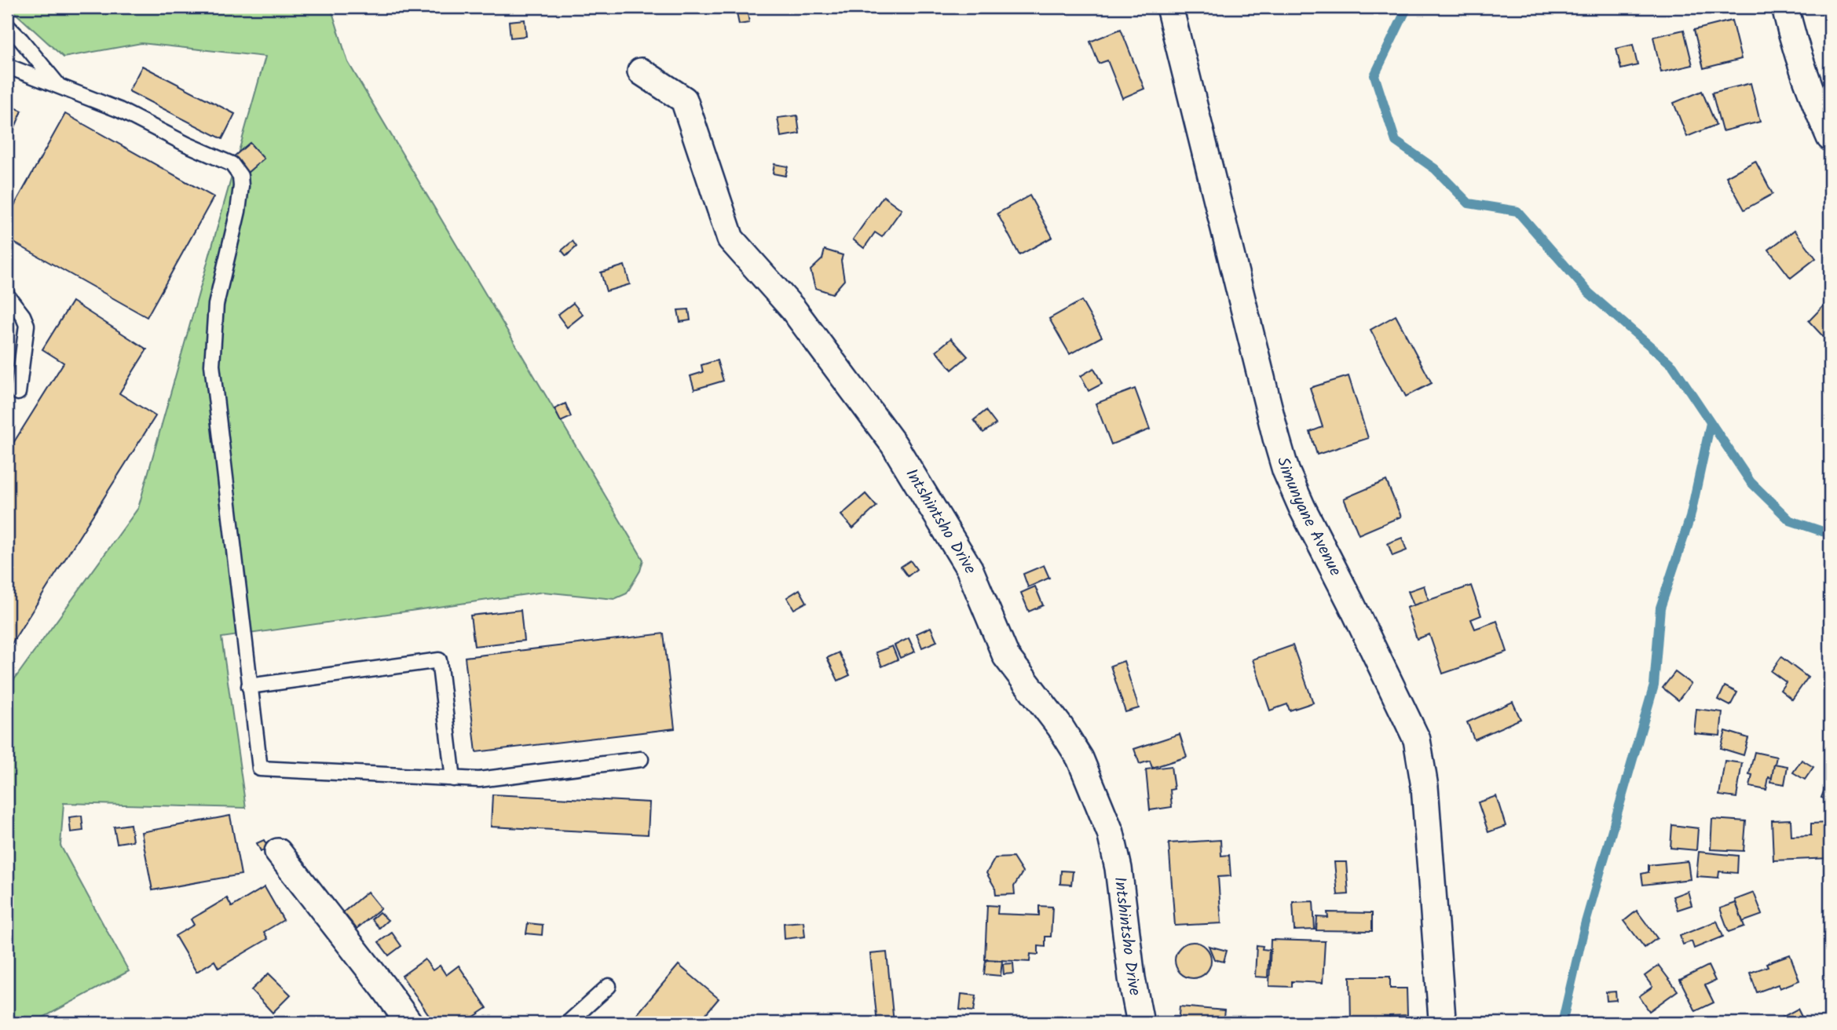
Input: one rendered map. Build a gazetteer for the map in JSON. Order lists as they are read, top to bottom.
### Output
{
  "streets": {
    "street": ["Simunyane Avenue", "Intshintsho Drive"]
  }
}
